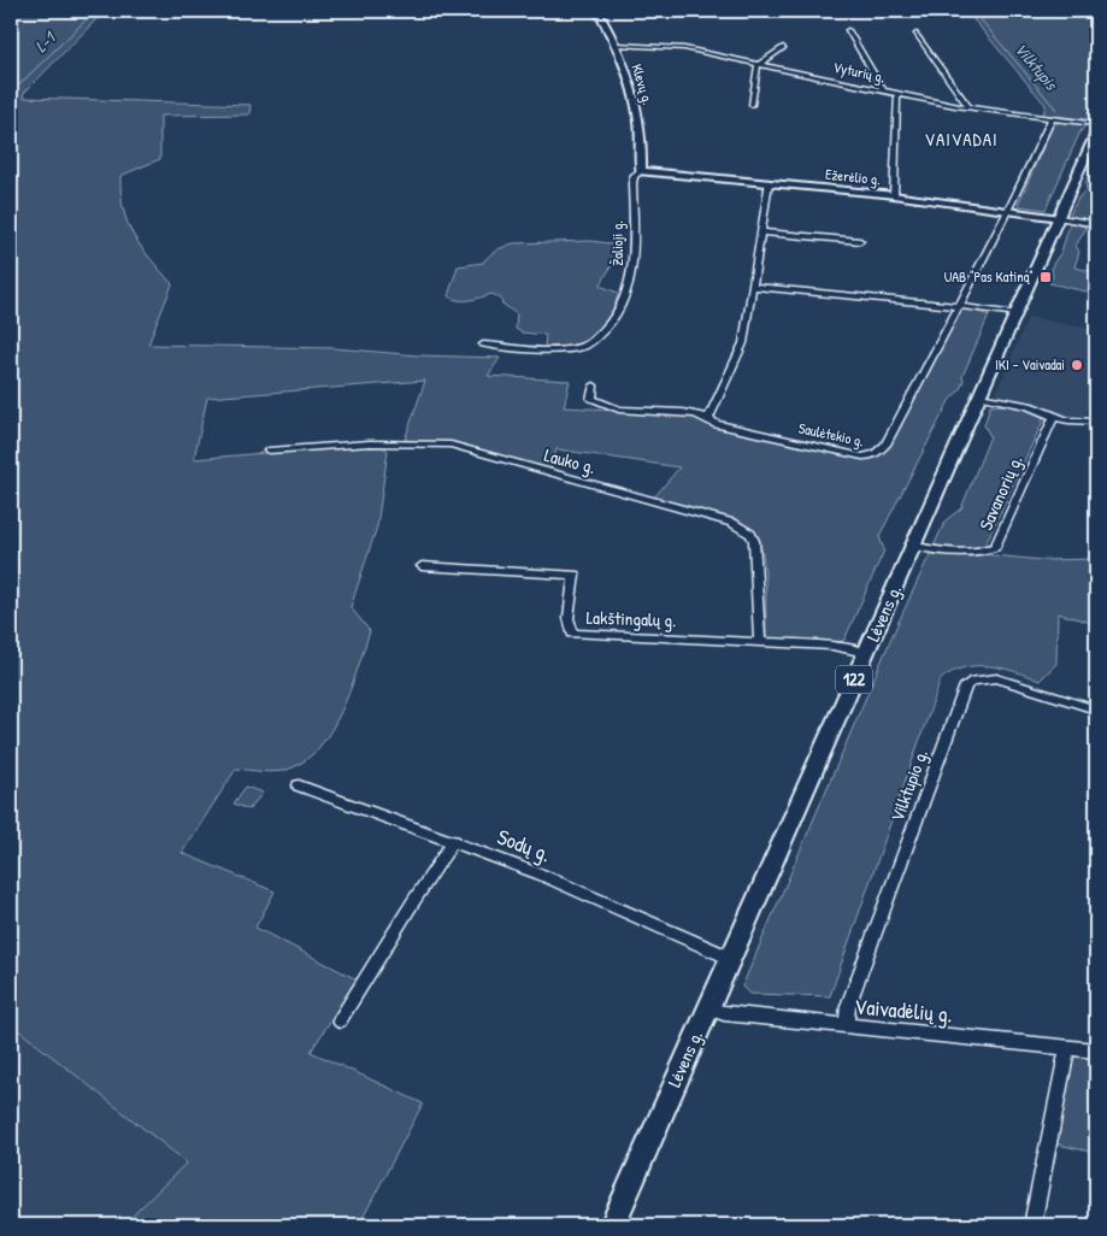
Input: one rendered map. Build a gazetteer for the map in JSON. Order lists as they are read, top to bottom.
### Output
{
  "streets": {
    "main road": [
      "Klevų g.",
      "Ežerėlio g.",
      "Lėvens g.",
      "122"
    ],
    "street": [
      "Vyturių g.",
      "Žalioji g.",
      "Saulėtekio g.",
      "Lauko g.",
      "Savanorių g.",
      "Lakštingalų g.",
      "Vilktupio g.",
      "Sodų g.",
      "Vaivadėlių g."
    ]
  },
  "crossings": [
    ["Vyturių g.", "Klevų g."],
    ["Vyturių g.", "Saulėtekio g."],
    ["Klevų g.", "Ežerėlio g."],
    ["Klevų g.", "Žalioji g."],
    ["Ežerėlio g.", "Žalioji g."],
    ["Ežerėlio g.", "Saulėtekio g."],
    ["Ežerėlio g.", "Lėvens g."],
    ["Lauko g.", "Lakštingalų g."],
    ["Savanorių g.", "Lėvens g."],
    ["Lėvens g.", "Lakštingalų g."],
    ["Lėvens g.", "Sodų g."],
    ["Lėvens g.", "Vaivadėlių g."],
    ["Vilktupio g.", "Vaivadėlių g."]
  ],
  "districts": ["VAIVADAI"],
  "water": ["L-1", "Vilktupis"],
  "places": {
    "transit": ["UAB \"Pas Katiną\""],
    "other": ["IKI - Vaivadai"]
  }
}
